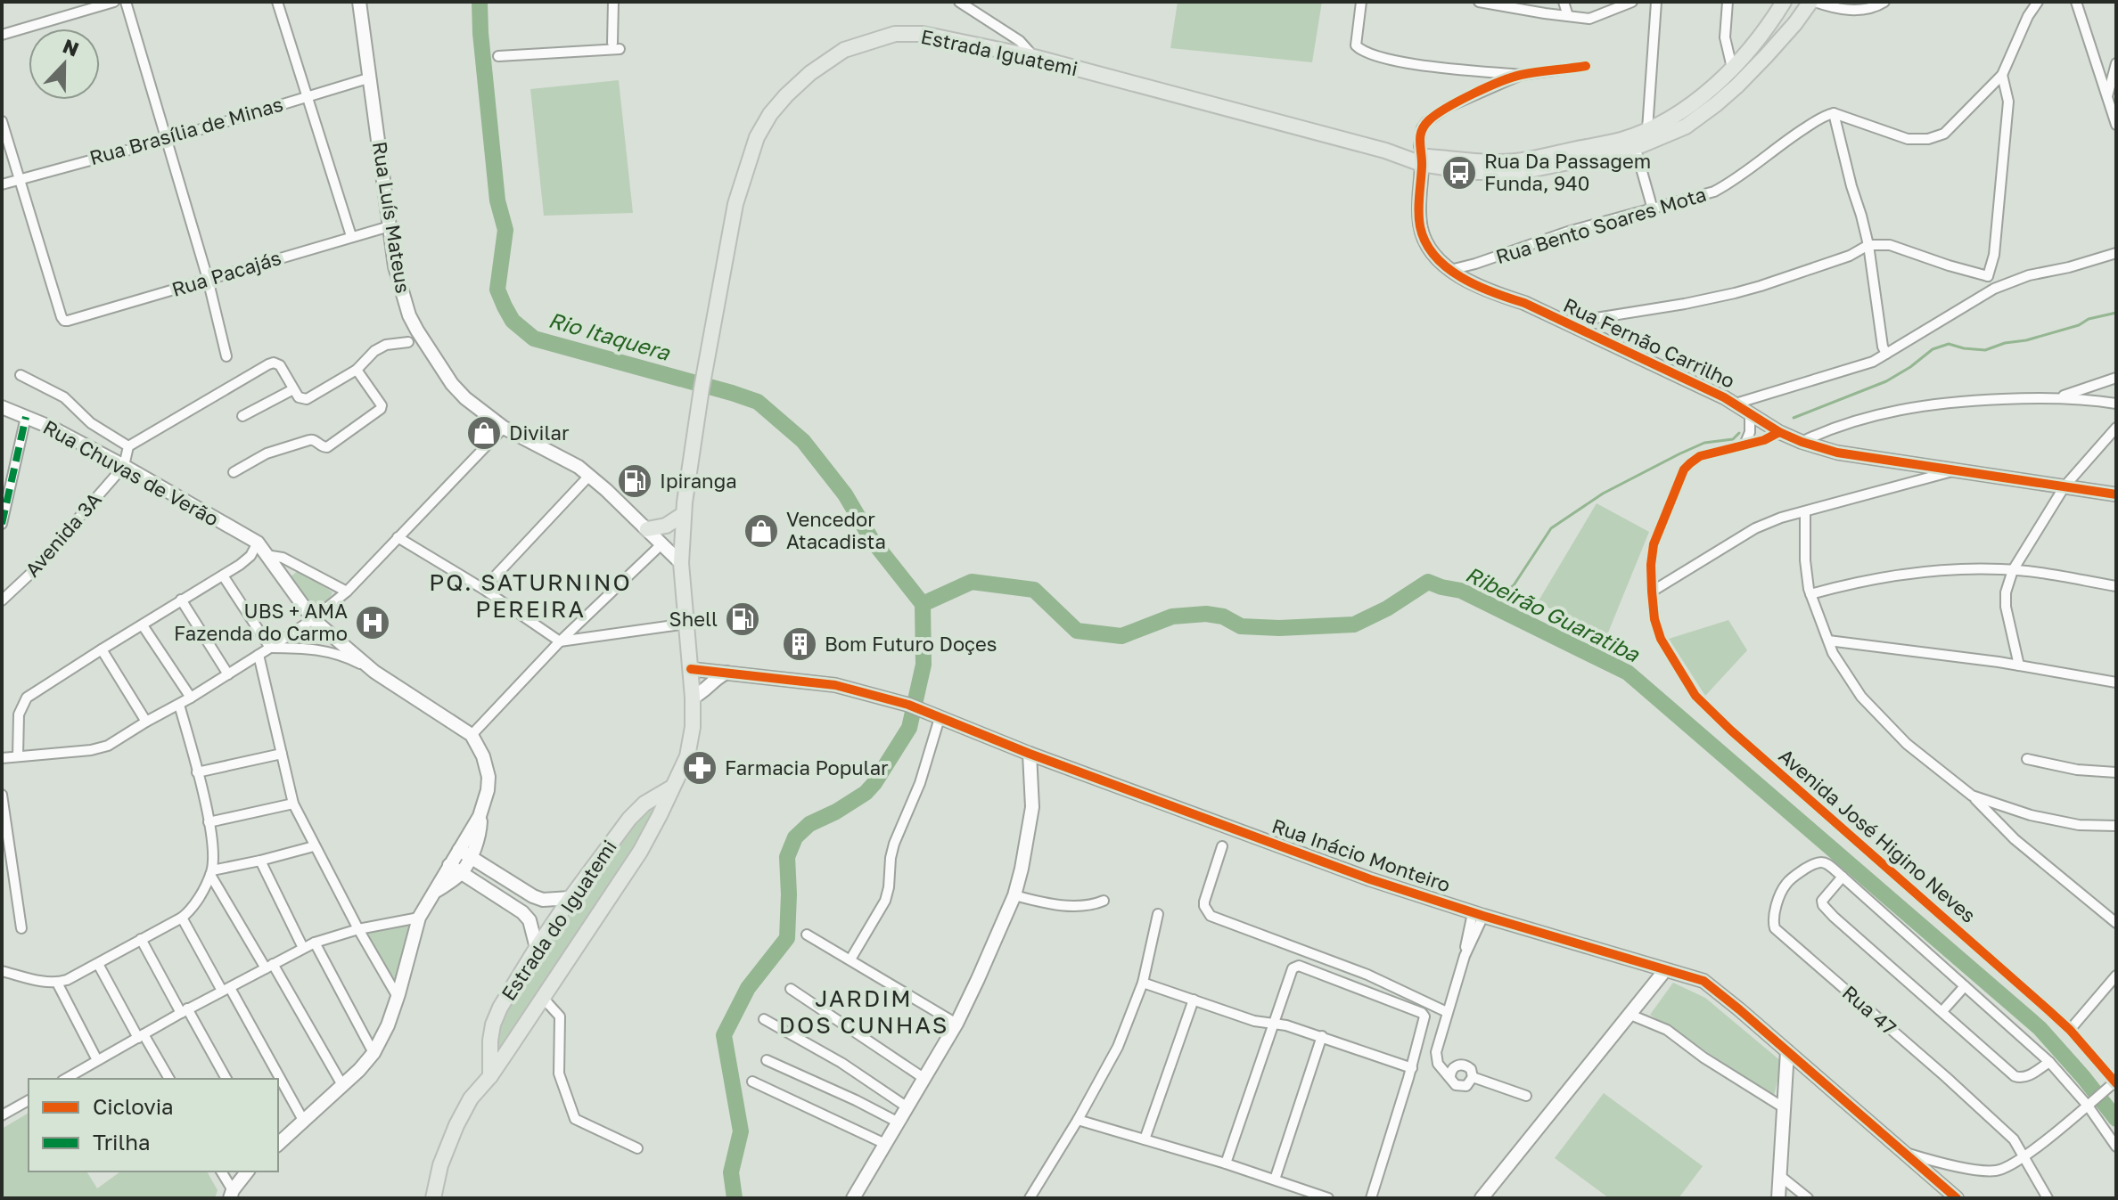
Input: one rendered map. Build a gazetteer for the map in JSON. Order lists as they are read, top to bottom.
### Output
{
  "streets": {
    "main road": ["Estrada Iguatemi", "Estrada do Iguatemi"],
    "street": [
      "Rua Brasília de Minas",
      "Rua Luís Mateus",
      "Rua Bento Soares Mota",
      "Rua Pacajás",
      "Rua Fernão Carrilho",
      "Rua Chuvas de Verão",
      "Avenida 3A",
      "Avenida José Higino Neves",
      "Rua Inácio Monteiro",
      "Rua 47"
    ]
  },
  "crossings": [
    ["Estrada Iguatemi", "Rua Luís Mateus"],
    ["Estrada Iguatemi", "Rua Fernão Carrilho"],
    ["Estrada Iguatemi", "Estrada do Iguatemi"],
    ["Rua Brasília de Minas", "Rua Luís Mateus"],
    ["Rua Brasília de Minas", "Rua Pacajás"],
    ["Rua Luís Mateus", "Rua Pacajás"],
    ["Rua Luís Mateus", "Estrada do Iguatemi"],
    ["Rua Bento Soares Mota", "Rua Fernão Carrilho"],
    ["Rua Fernão Carrilho", "Avenida José Higino Neves"],
    ["Rua Chuvas de Verão", "Avenida 3A"],
    ["Rua Inácio Monteiro", "Estrada do Iguatemi"]
  ],
  "districts": ["PQ. SATURNINO PEREIRA", "JARDIM DOS CUNHAS"],
  "water": ["Rio Itaquera", "Ribeirão Guaratiba"],
  "places": {
    "bus stop": ["Rua Da Passagem Funda, 940"],
    "shop": ["Divilar", "Vencedor Atacadista"],
    "fuel station": ["Ipiranga", "Shell"],
    "hospital": ["UBS + AMA Fazenda do Carmo"],
    "building": ["Bom Futuro Doçes"],
    "pharmacy": ["Farmacia Popular"]
  },
  "legend": ["Ciclovia", "Trilha"],
  "north": "top"
}
